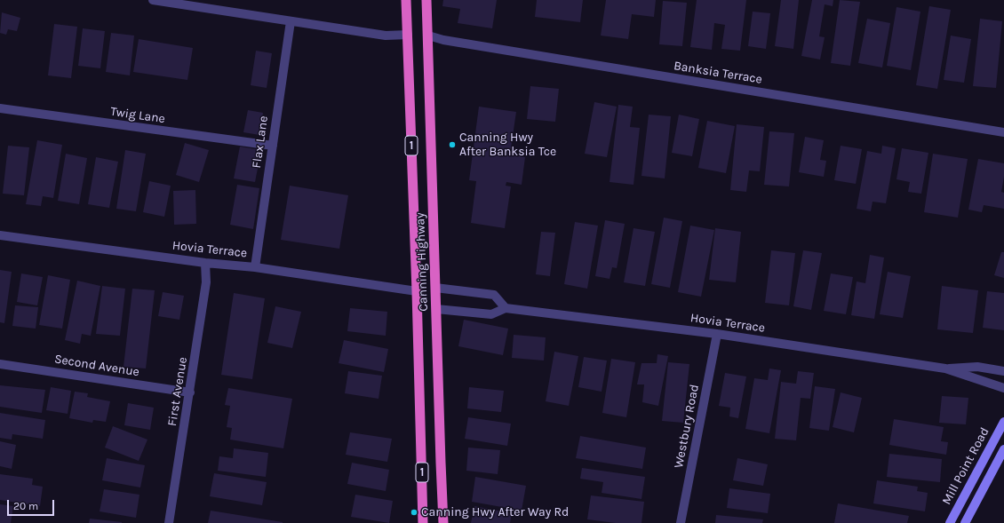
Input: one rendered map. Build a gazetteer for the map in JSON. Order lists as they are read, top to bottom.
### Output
{
  "streets": {
    "highway": ["1", "Canning Highway"],
    "main road": ["Mill Point Road"],
    "street": [
      "Banksia Terrace",
      "Twig Lane",
      "Flax Lane",
      "Hovia Terrace",
      "Second Avenue",
      "First Avenue",
      "Westbury Road"
    ]
  },
  "crossings": [
    ["Banksia Terrace", "Canning Highway"],
    ["Twig Lane", "Flax Lane"],
    ["Flax Lane", "Hovia Terrace"],
    ["Hovia Terrace", "Canning Highway"],
    ["Hovia Terrace", "First Avenue"],
    ["Hovia Terrace", "Westbury Road"],
    ["Second Avenue", "First Avenue"]
  ],
  "places": ["Canning Hwy After Banksia Tce", "Canning Hwy After Way Rd"],
  "scale_bar": "20 m"
}
